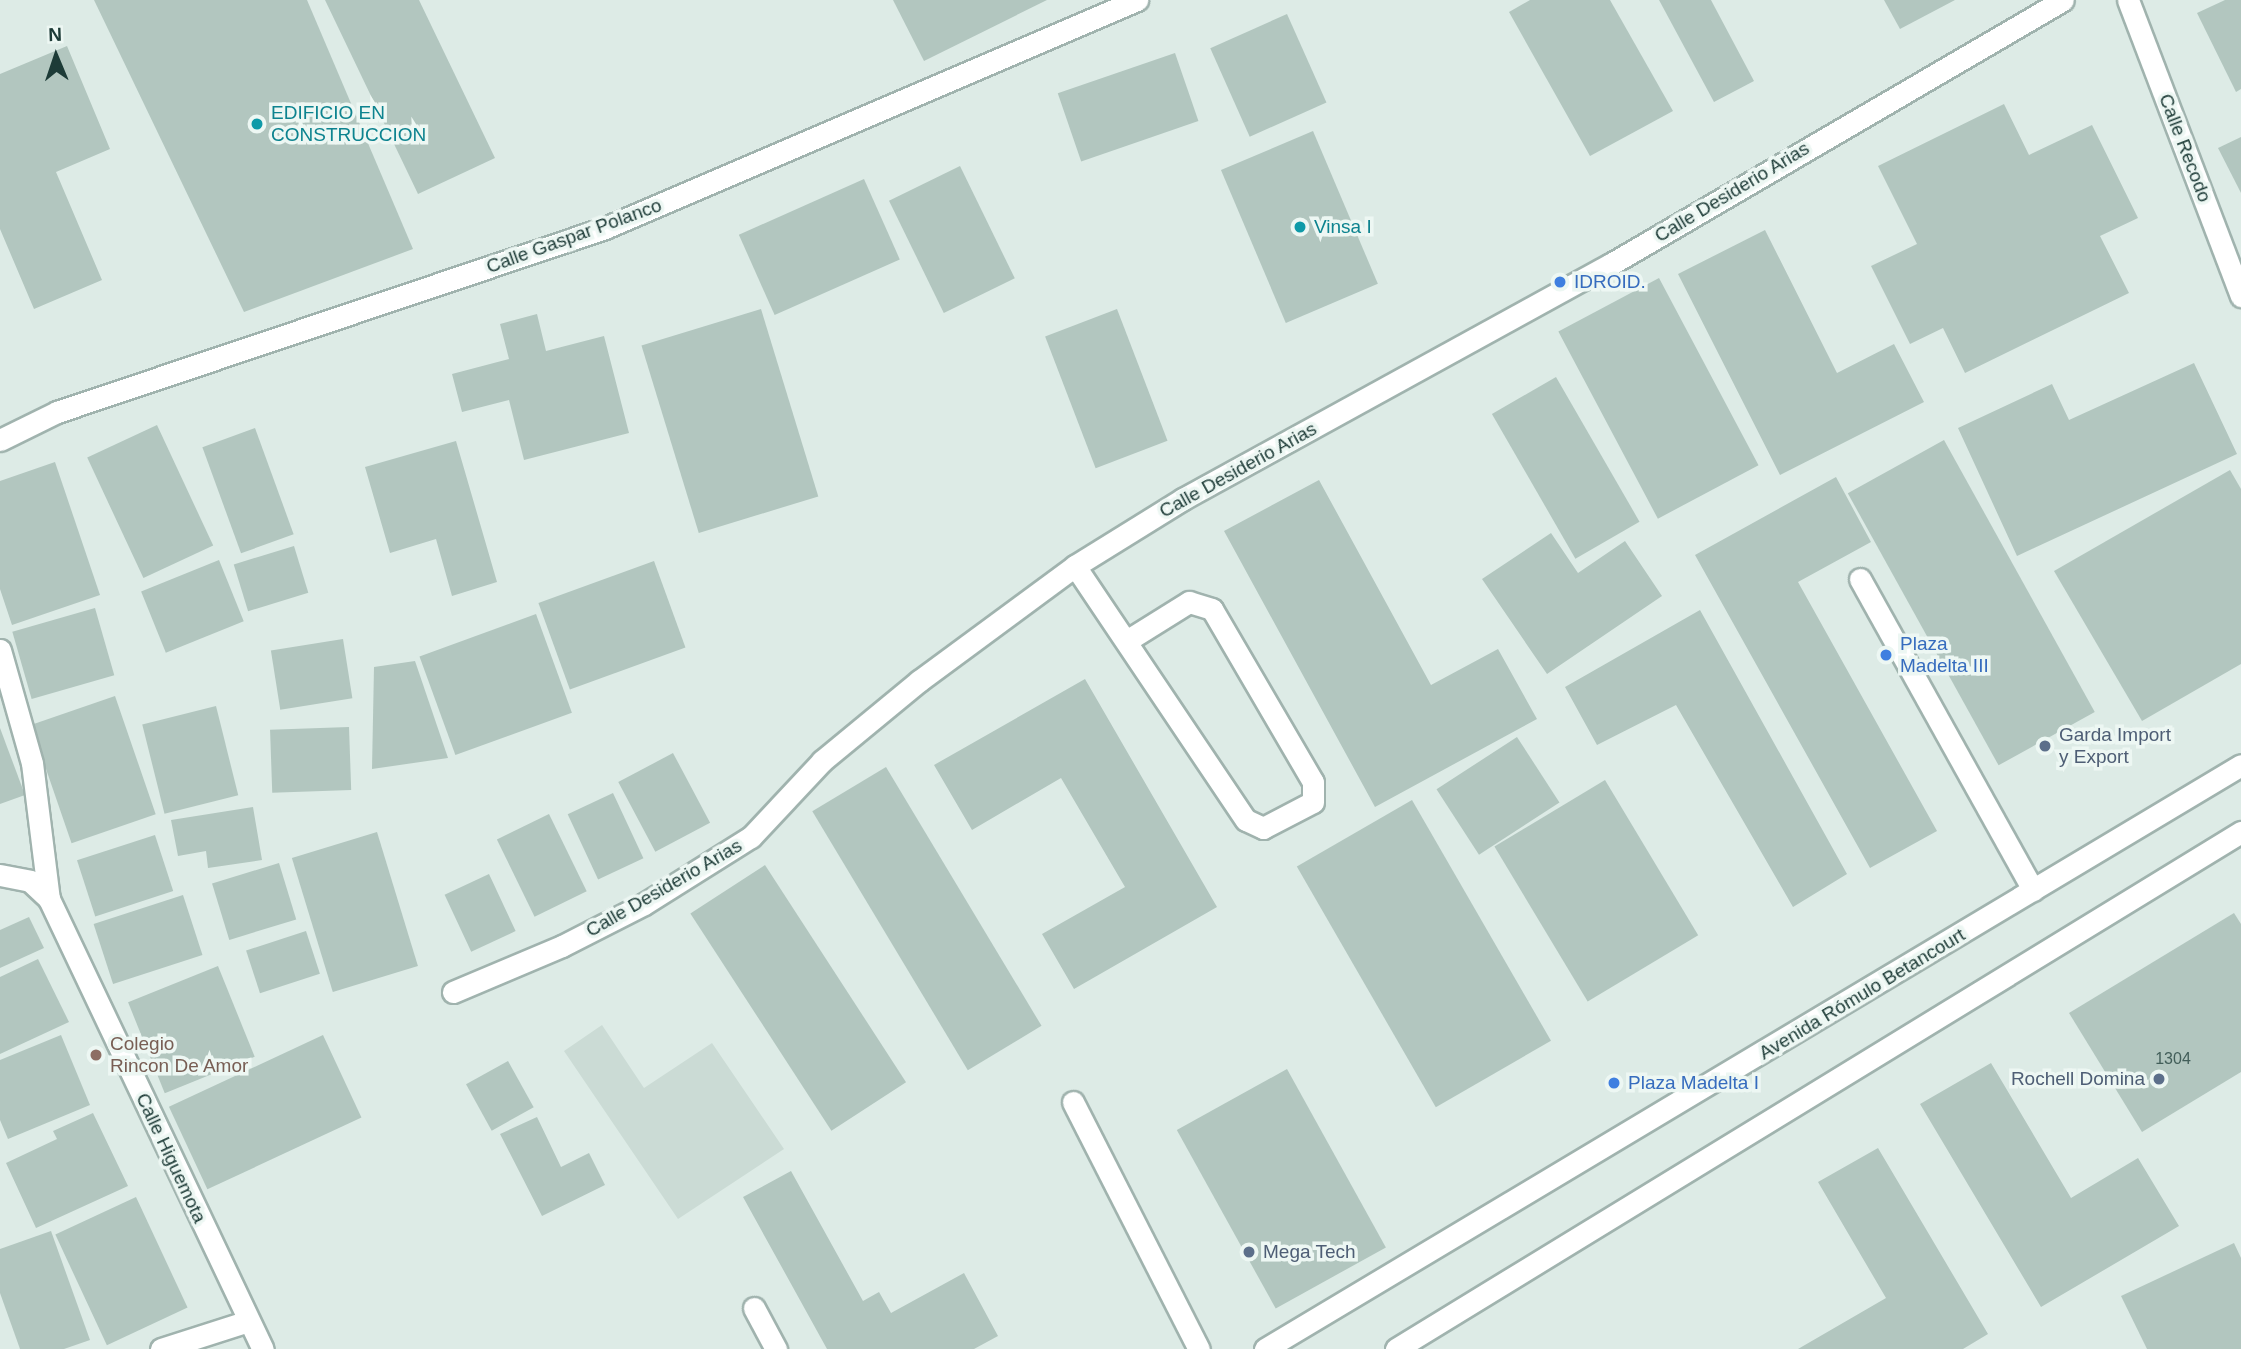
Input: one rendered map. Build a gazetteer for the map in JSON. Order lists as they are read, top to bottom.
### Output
{
  "streets": {
    "street": [
      "Calle Recodo",
      "Calle Desiderio Arias",
      "Calle Gaspar Polanco",
      "Avenida Rómulo Betancourt",
      "Calle Higuemota"
    ]
  },
  "places": [
    "EDIFICIO EN CONSTRUCCION",
    "Vinsa I",
    "IDROID.",
    "Plaza Madelta III",
    "Garda Import y Export",
    "Colegio Rincon De Amor",
    "Rochell Domina",
    "Plaza Madelta I",
    "Mega Tech"
  ],
  "house_numbers": ["1304"],
  "north": "top"
}
